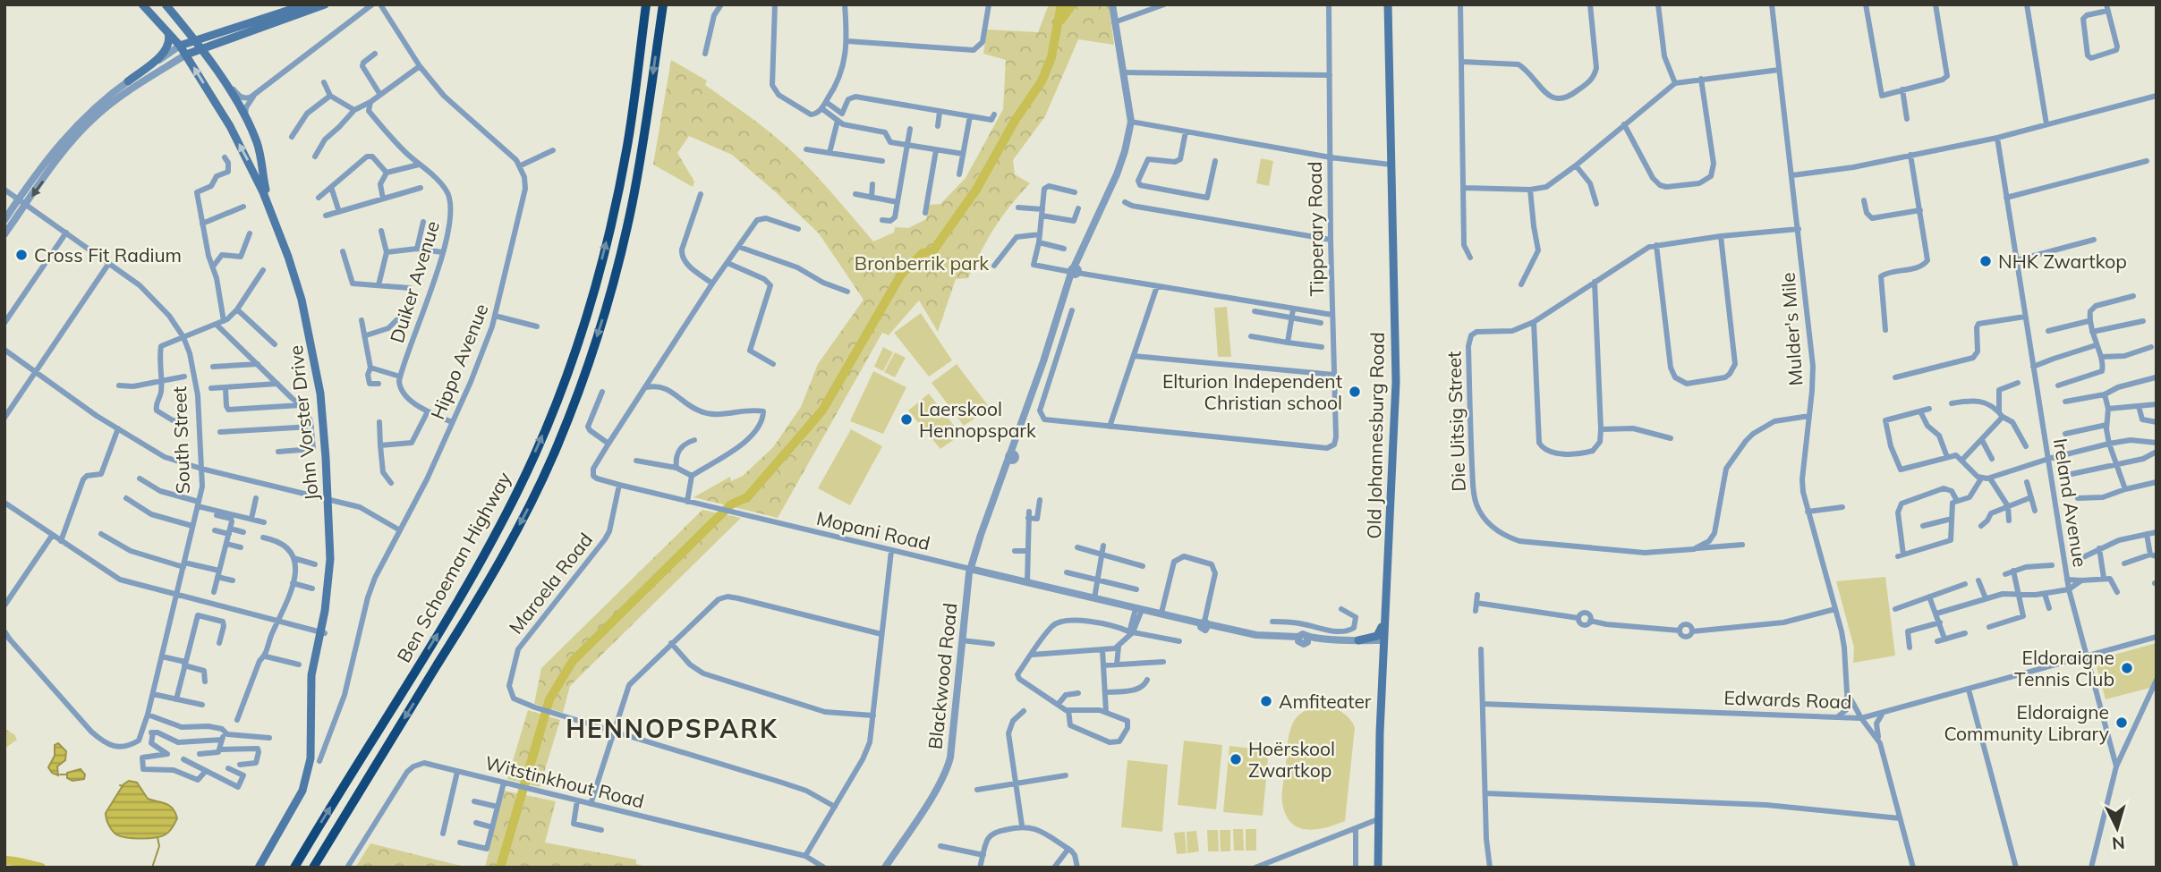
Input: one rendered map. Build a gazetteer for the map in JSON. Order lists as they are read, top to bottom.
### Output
{
  "streets": {
    "highway": ["Ben Schoeman Highway"],
    "main road": ["John Vorster Drive", "Old Johannesburg Road"],
    "street": [
      "Tipperary Road",
      "Duiker Avenue",
      "Mulder's Mile",
      "Hippo Avenue",
      "Die Uitsig Street",
      "South Street",
      "Ireland Avenue",
      "Mopani Road",
      "Maroela Road",
      "Blackwood Road",
      "Edwards Road",
      "Witstinkhout Road"
    ]
  },
  "crossings": [
    ["Mulder's Mile", "Die Uitsig Street"],
    ["Mulder's Mile", "Edwards Road"],
    ["Old Johannesburg Road", "Mopani Road"],
    ["Ireland Avenue", "Edwards Road"],
    ["Mopani Road", "Maroela Road"],
    ["Mopani Road", "Blackwood Road"]
  ],
  "districts": ["HENNOPSPARK"],
  "parks": ["Bronberrik park"],
  "places": [
    "Cross Fit Radium",
    "NHK Zwartkop",
    "Elturion Independent Christian school",
    "Laerskool Hennopspark",
    "Eldoraigne Tennis Club",
    "Amfiteater",
    "Eldoraigne Community Library",
    "Hoërskool Zwartkop"
  ],
  "north": "bottom"
}
